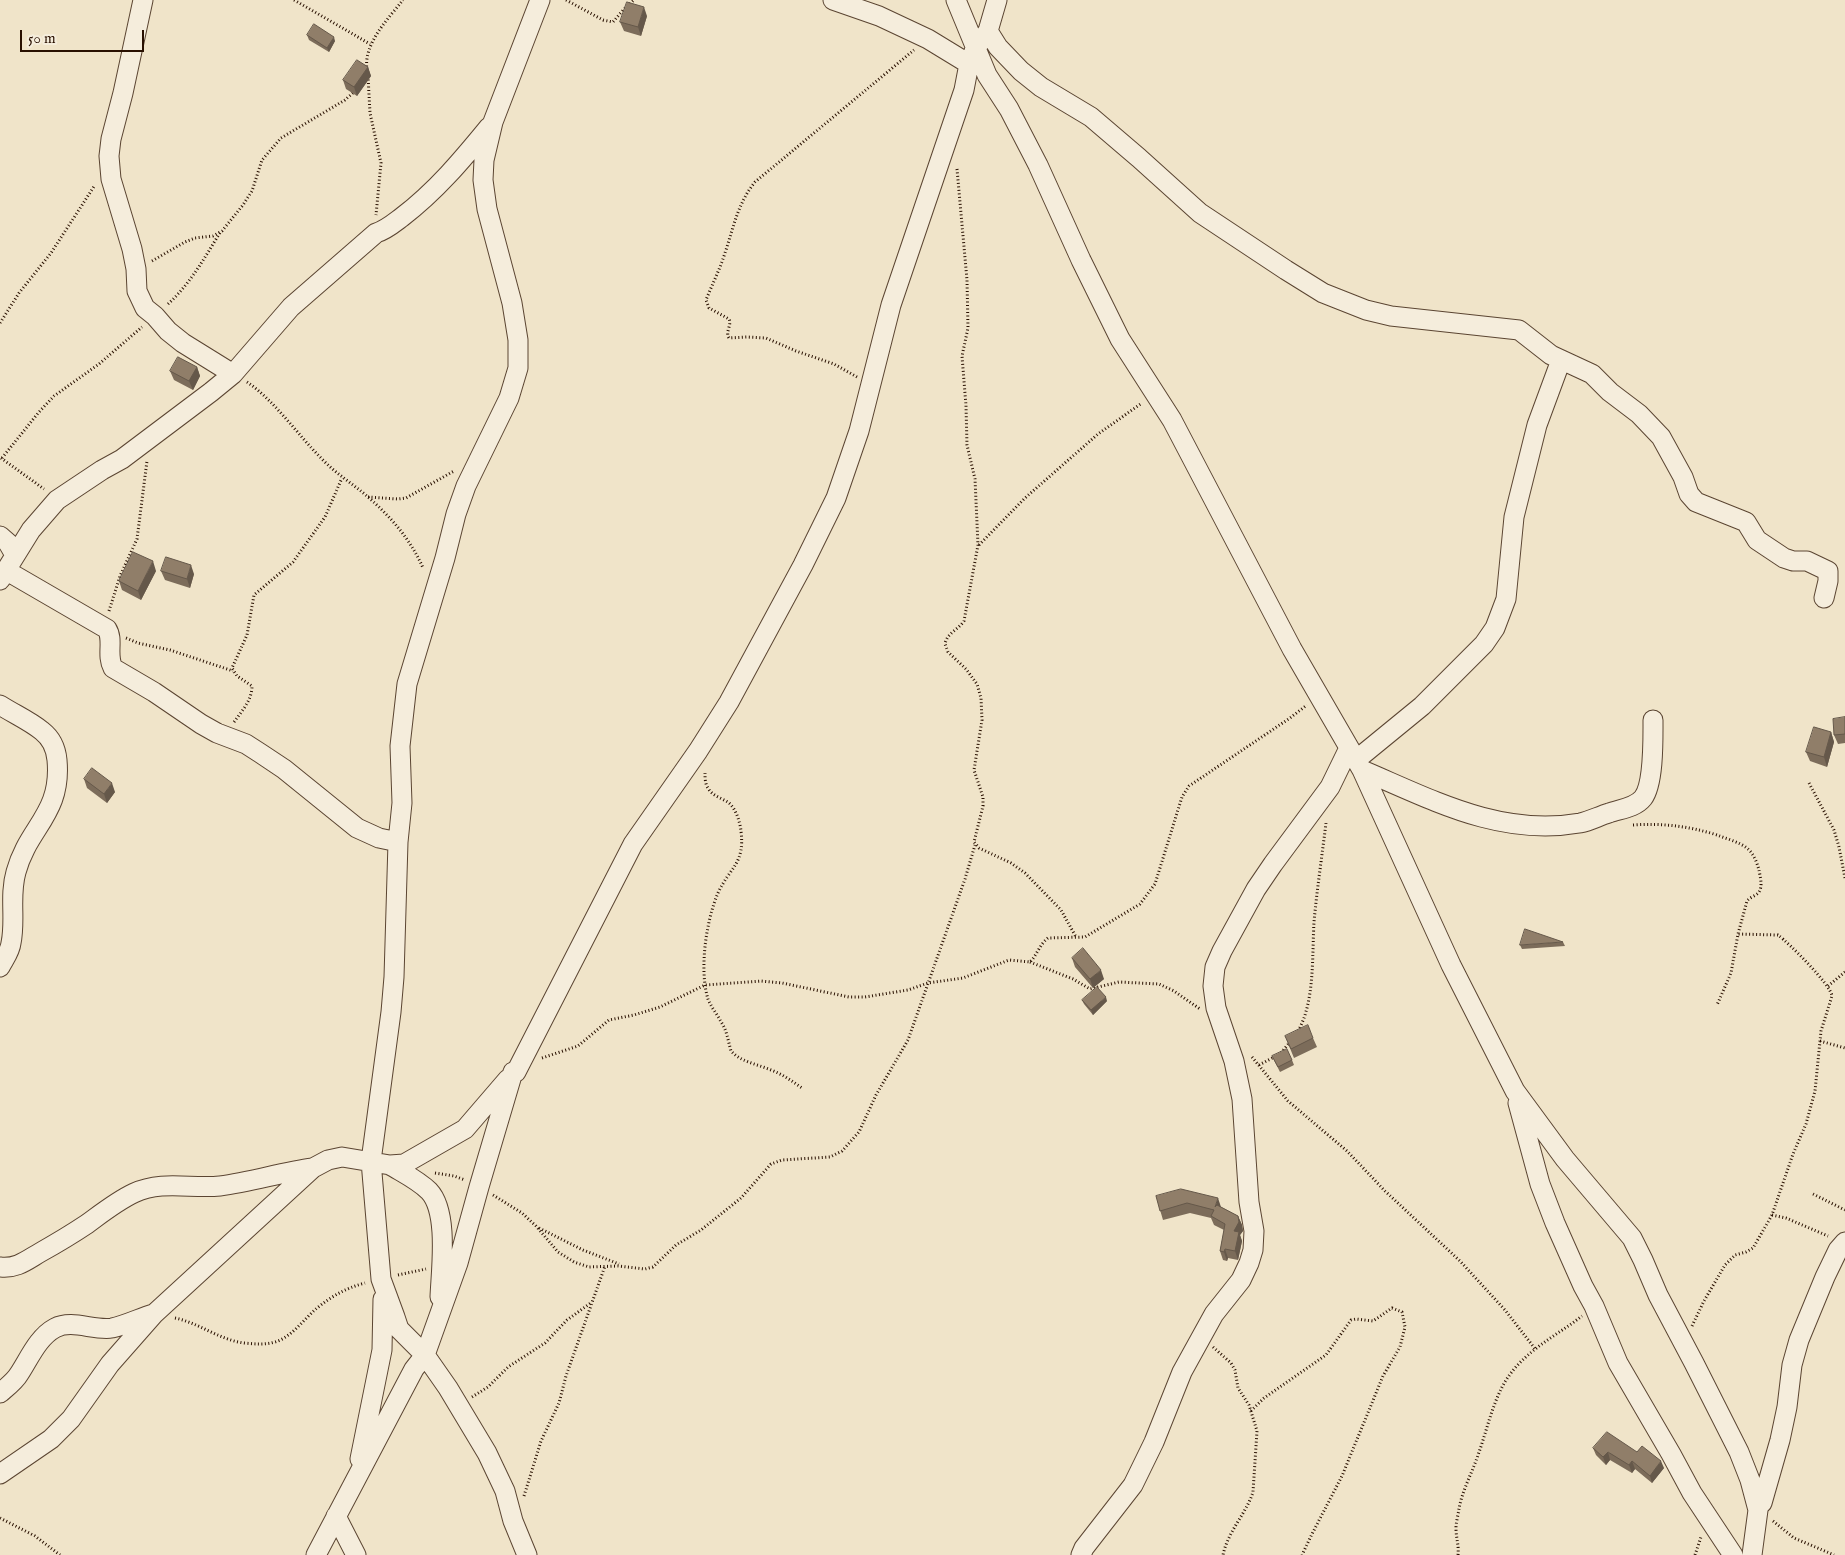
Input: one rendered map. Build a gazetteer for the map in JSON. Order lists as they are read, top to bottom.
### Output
{
  "scale_bar": "50 m"
}
